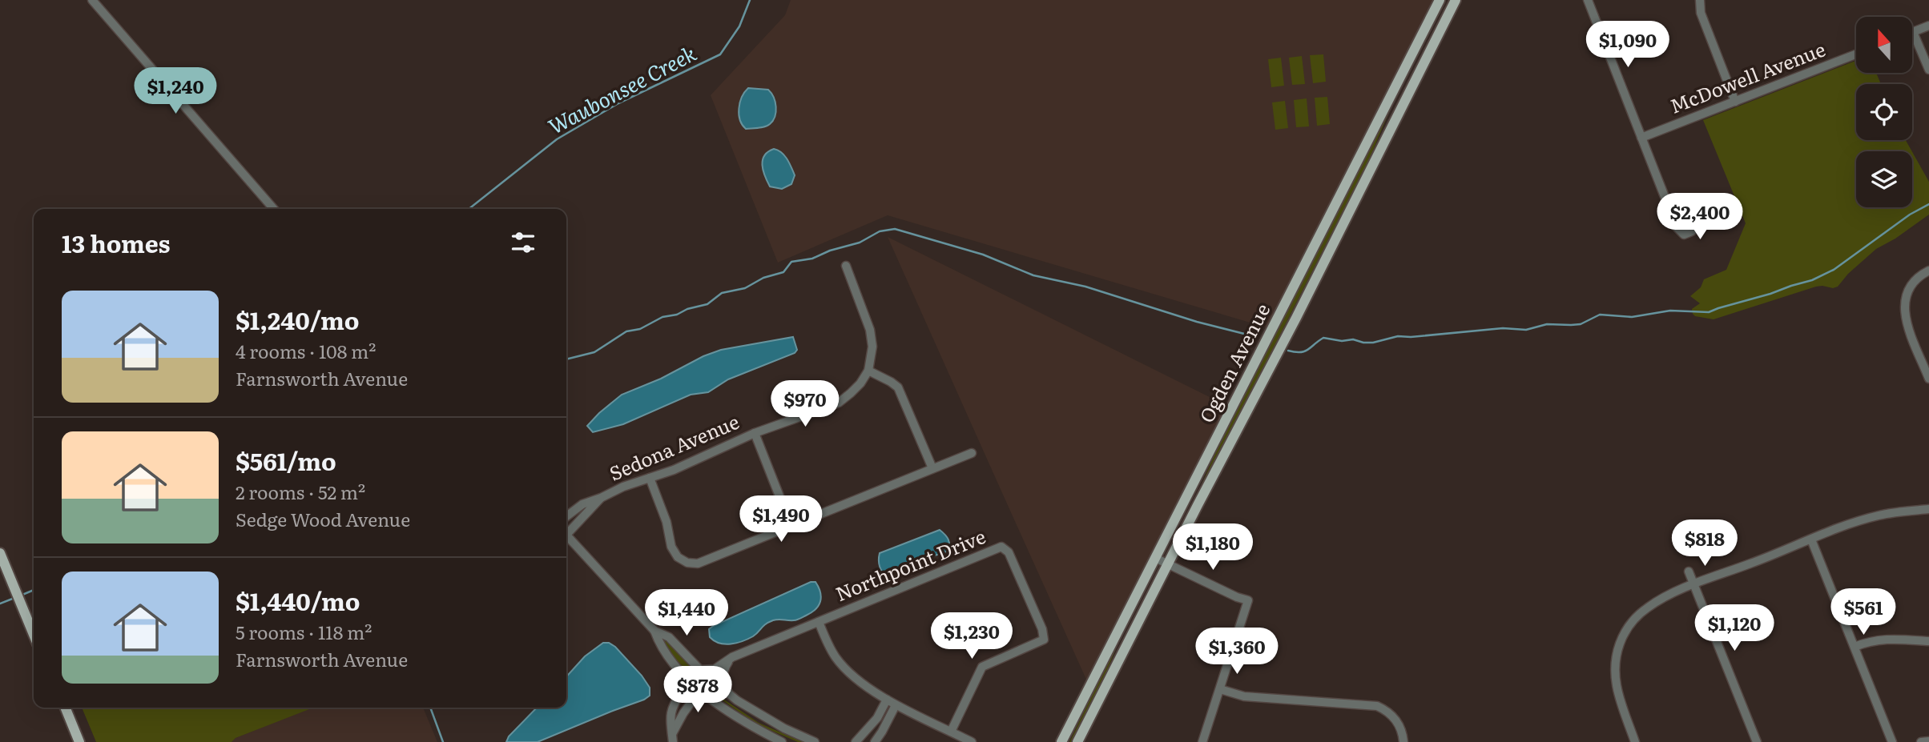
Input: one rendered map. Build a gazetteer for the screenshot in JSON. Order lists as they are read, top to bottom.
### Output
{
  "streets": {
    "main road": ["Ogden Avenue"],
    "street": ["McDowell Avenue", "Sedona Avenue", "Northpoint Drive"]
  },
  "water": ["Waubonsee Creek"],
  "north": "top",
  "page": {
    "price": [
      "$1,090",
      "$1,240",
      "$2,400",
      "$970",
      "$1,490",
      "$818",
      "$1,180",
      "$561",
      "$1,440",
      "$1,120",
      "$1,230",
      "$1,360",
      "$878"
    ],
    "heading": "13 homes",
    "list": [
      {
        "name": "$1,240/mo",
        "note": "4 rooms · 108 m² · Farnsworth Avenue"
      },
      {
        "name": "$561/mo",
        "note": "2 rooms · 52 m² · Sedge Wood Avenue"
      },
      {
        "name": "$1,440/mo",
        "note": "5 rooms · 118 m² · Farnsworth Avenue"
      }
    ]
  }
}
